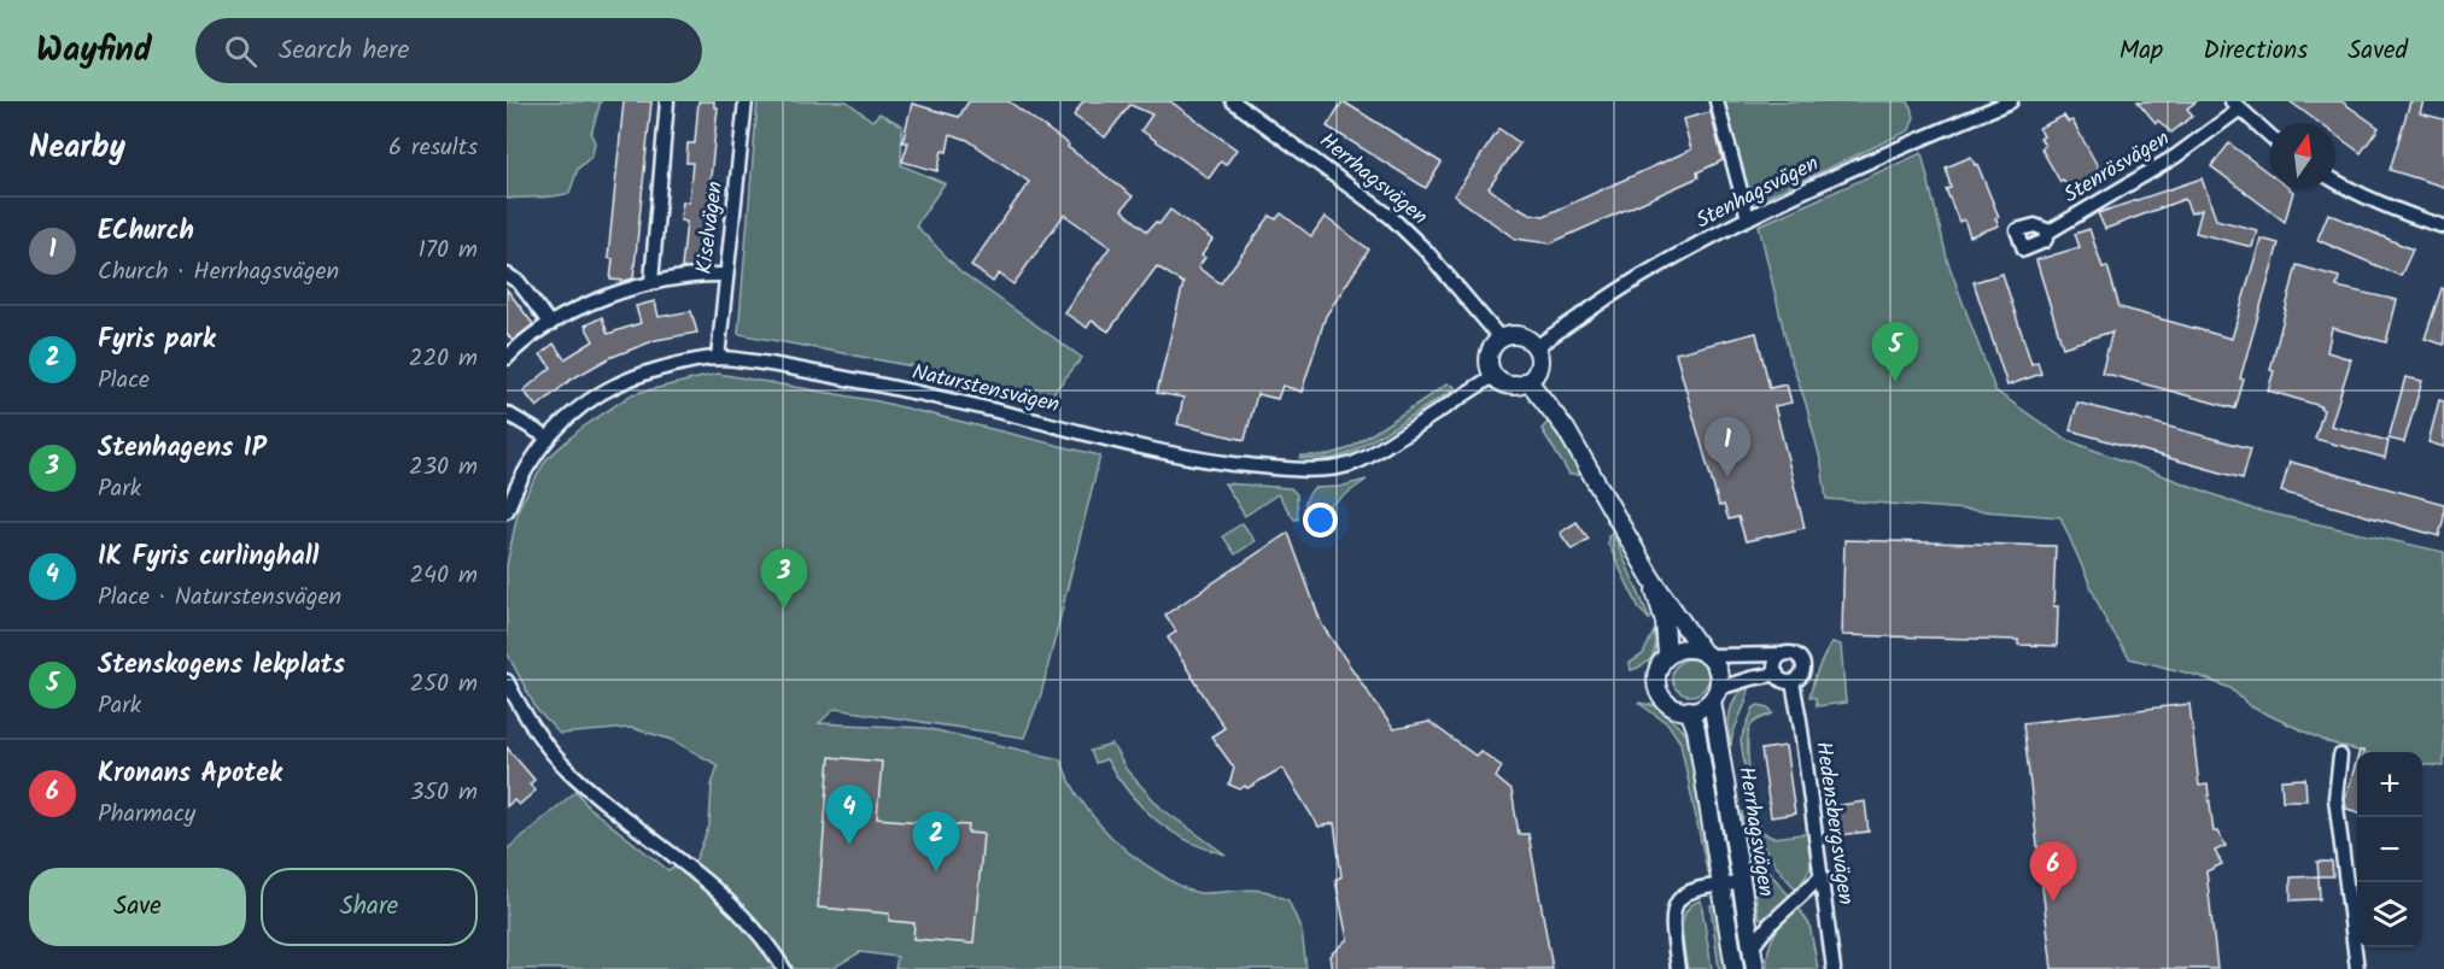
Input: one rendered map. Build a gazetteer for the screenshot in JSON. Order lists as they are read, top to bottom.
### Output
{
  "streets": {
    "street": [
      "Stenrösvägen",
      "Herrhagsvägen",
      "Stenhagsvägen",
      "Kiselvägen",
      "Naturstensvägen",
      "Hedensbergsvägen"
    ]
  },
  "crossings": [
    ["Herrhagsvägen", "Stenhagsvägen"],
    ["Herrhagsvägen", "Naturstensvägen"],
    ["Stenhagsvägen", "Naturstensvägen"],
    ["Kiselvägen", "Naturstensvägen"]
  ],
  "north": "top",
  "page": {
    "header": "Wayfind",
    "search": "Search here",
    "nav": ["Map", "Directions", "Saved"],
    "heading": ["Nearby", "6 results"],
    "list": [
      {
        "mark": "1",
        "name": "EChurch",
        "note": "Church · Herrhagsvägen",
        "value": "170 m"
      },
      {
        "mark": "2",
        "name": "Fyris park",
        "note": "Place",
        "value": "220 m"
      },
      {
        "mark": "3",
        "name": "Stenhagens IP",
        "note": "Park",
        "value": "230 m"
      },
      {
        "mark": "4",
        "name": "IK Fyris curlinghall",
        "note": "Place · Naturstensvägen",
        "value": "240 m"
      },
      {
        "mark": "5",
        "name": "Stenskogens lekplats",
        "note": "Park",
        "value": "250 m"
      },
      {
        "mark": "6",
        "name": "Kronans Apotek",
        "note": "Pharmacy",
        "value": "350 m"
      }
    ],
    "pins": [
      "5",
      "1",
      "3",
      "4",
      "2",
      "6"
    ],
    "map_buttons": ["+", "−"],
    "buttons": ["Save", "Share"]
  }
}
